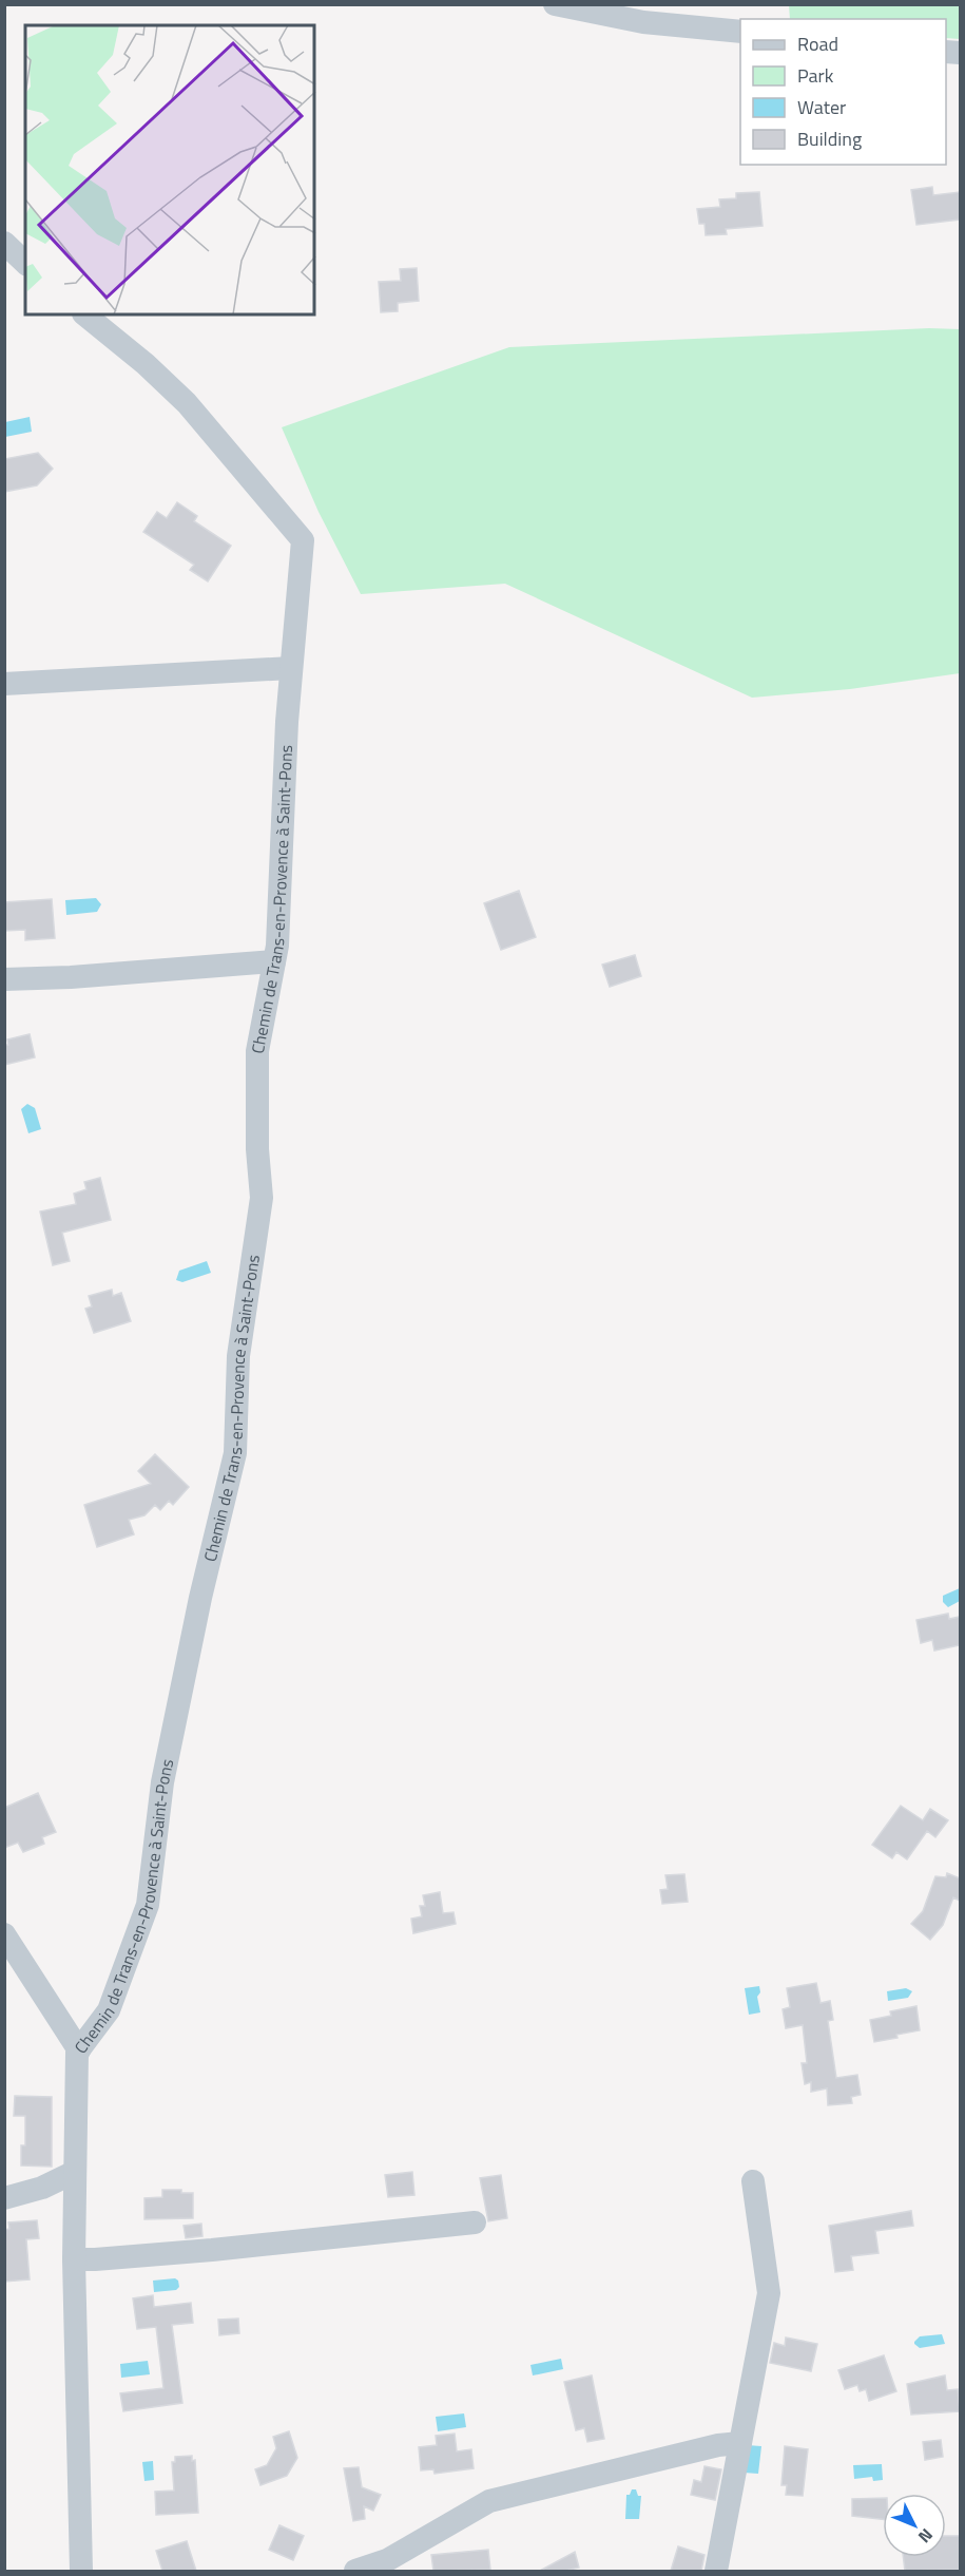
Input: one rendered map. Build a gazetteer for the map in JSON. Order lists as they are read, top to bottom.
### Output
{
  "streets": {
    "street": ["Chemin de Trans-en-Provence à Saint-Pons"]
  },
  "legend": [
    "Road",
    "Park",
    "Water",
    "Building"
  ],
  "north": "bottom right"
}
